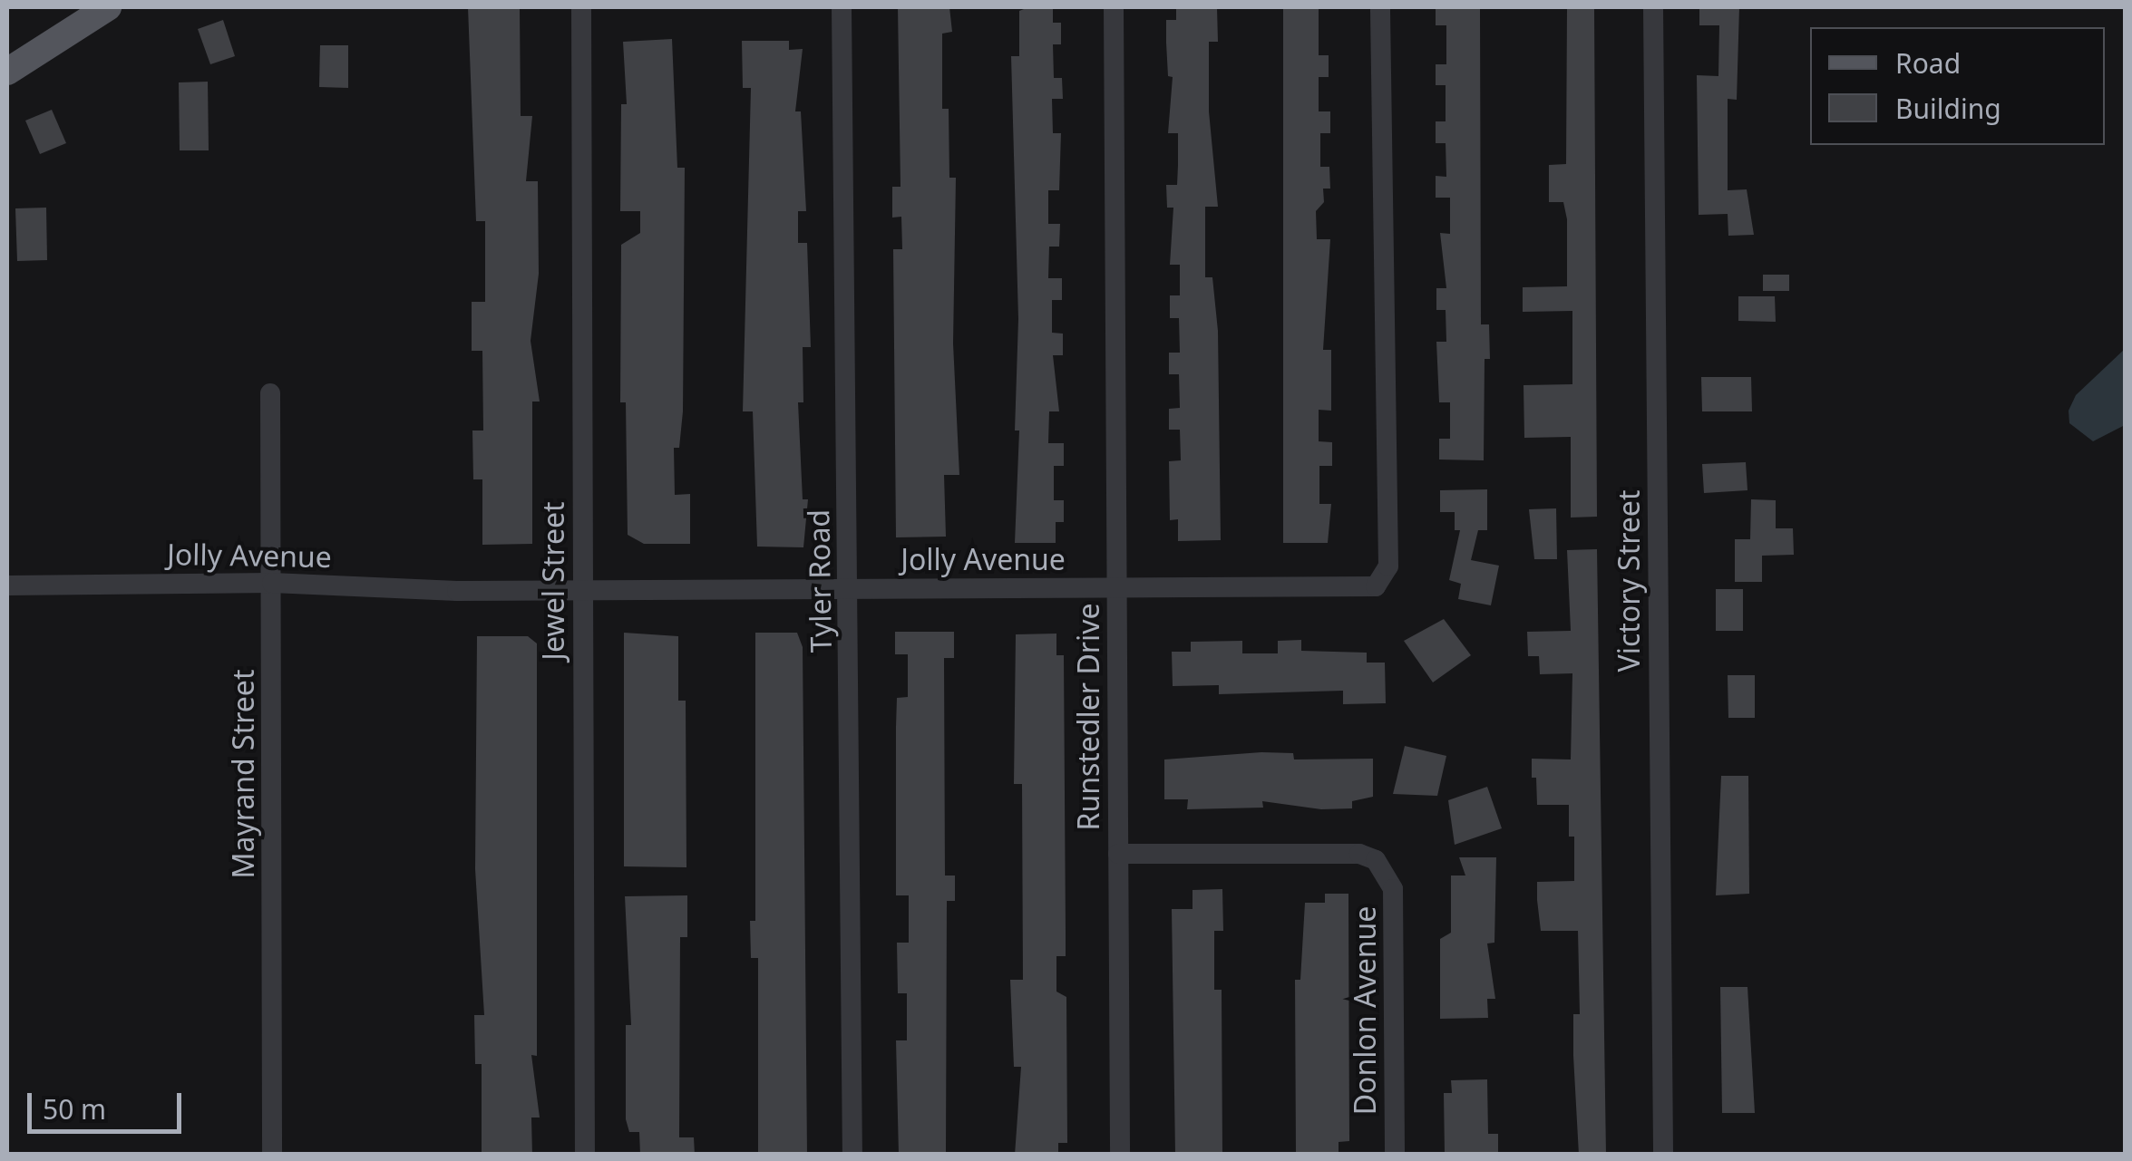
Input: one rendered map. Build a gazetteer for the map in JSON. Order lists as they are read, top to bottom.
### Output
{
  "streets": {
    "street": [
      "Jolly Avenue",
      "Jewel Street",
      "Tyler Road",
      "Victory Street",
      "Runstedler Drive",
      "Mayrand Street",
      "Donlon Avenue"
    ]
  },
  "crossings": [
    ["Jolly Avenue", "Jewel Street"],
    ["Jolly Avenue", "Tyler Road"],
    ["Jolly Avenue", "Runstedler Drive"],
    ["Jolly Avenue", "Mayrand Street"],
    ["Runstedler Drive", "Donlon Avenue"]
  ],
  "legend": ["Road", "Building"],
  "scale_bar": "50 m"
}
